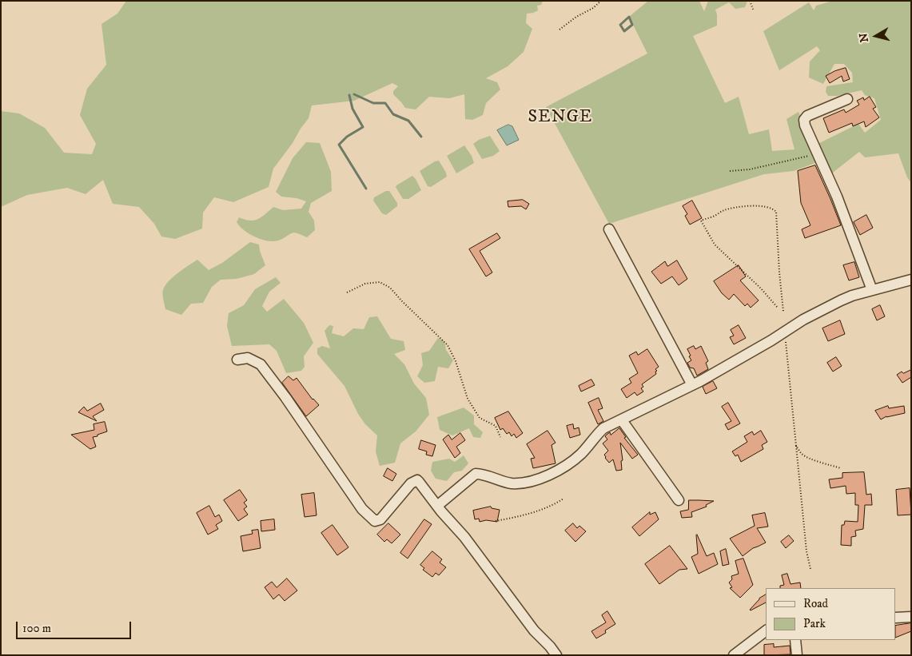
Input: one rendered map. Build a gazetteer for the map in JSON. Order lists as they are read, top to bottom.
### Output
{
  "districts": ["SENGE"],
  "legend": ["Road", "Park"],
  "scale_bar": "100 m",
  "north": "left"
}
